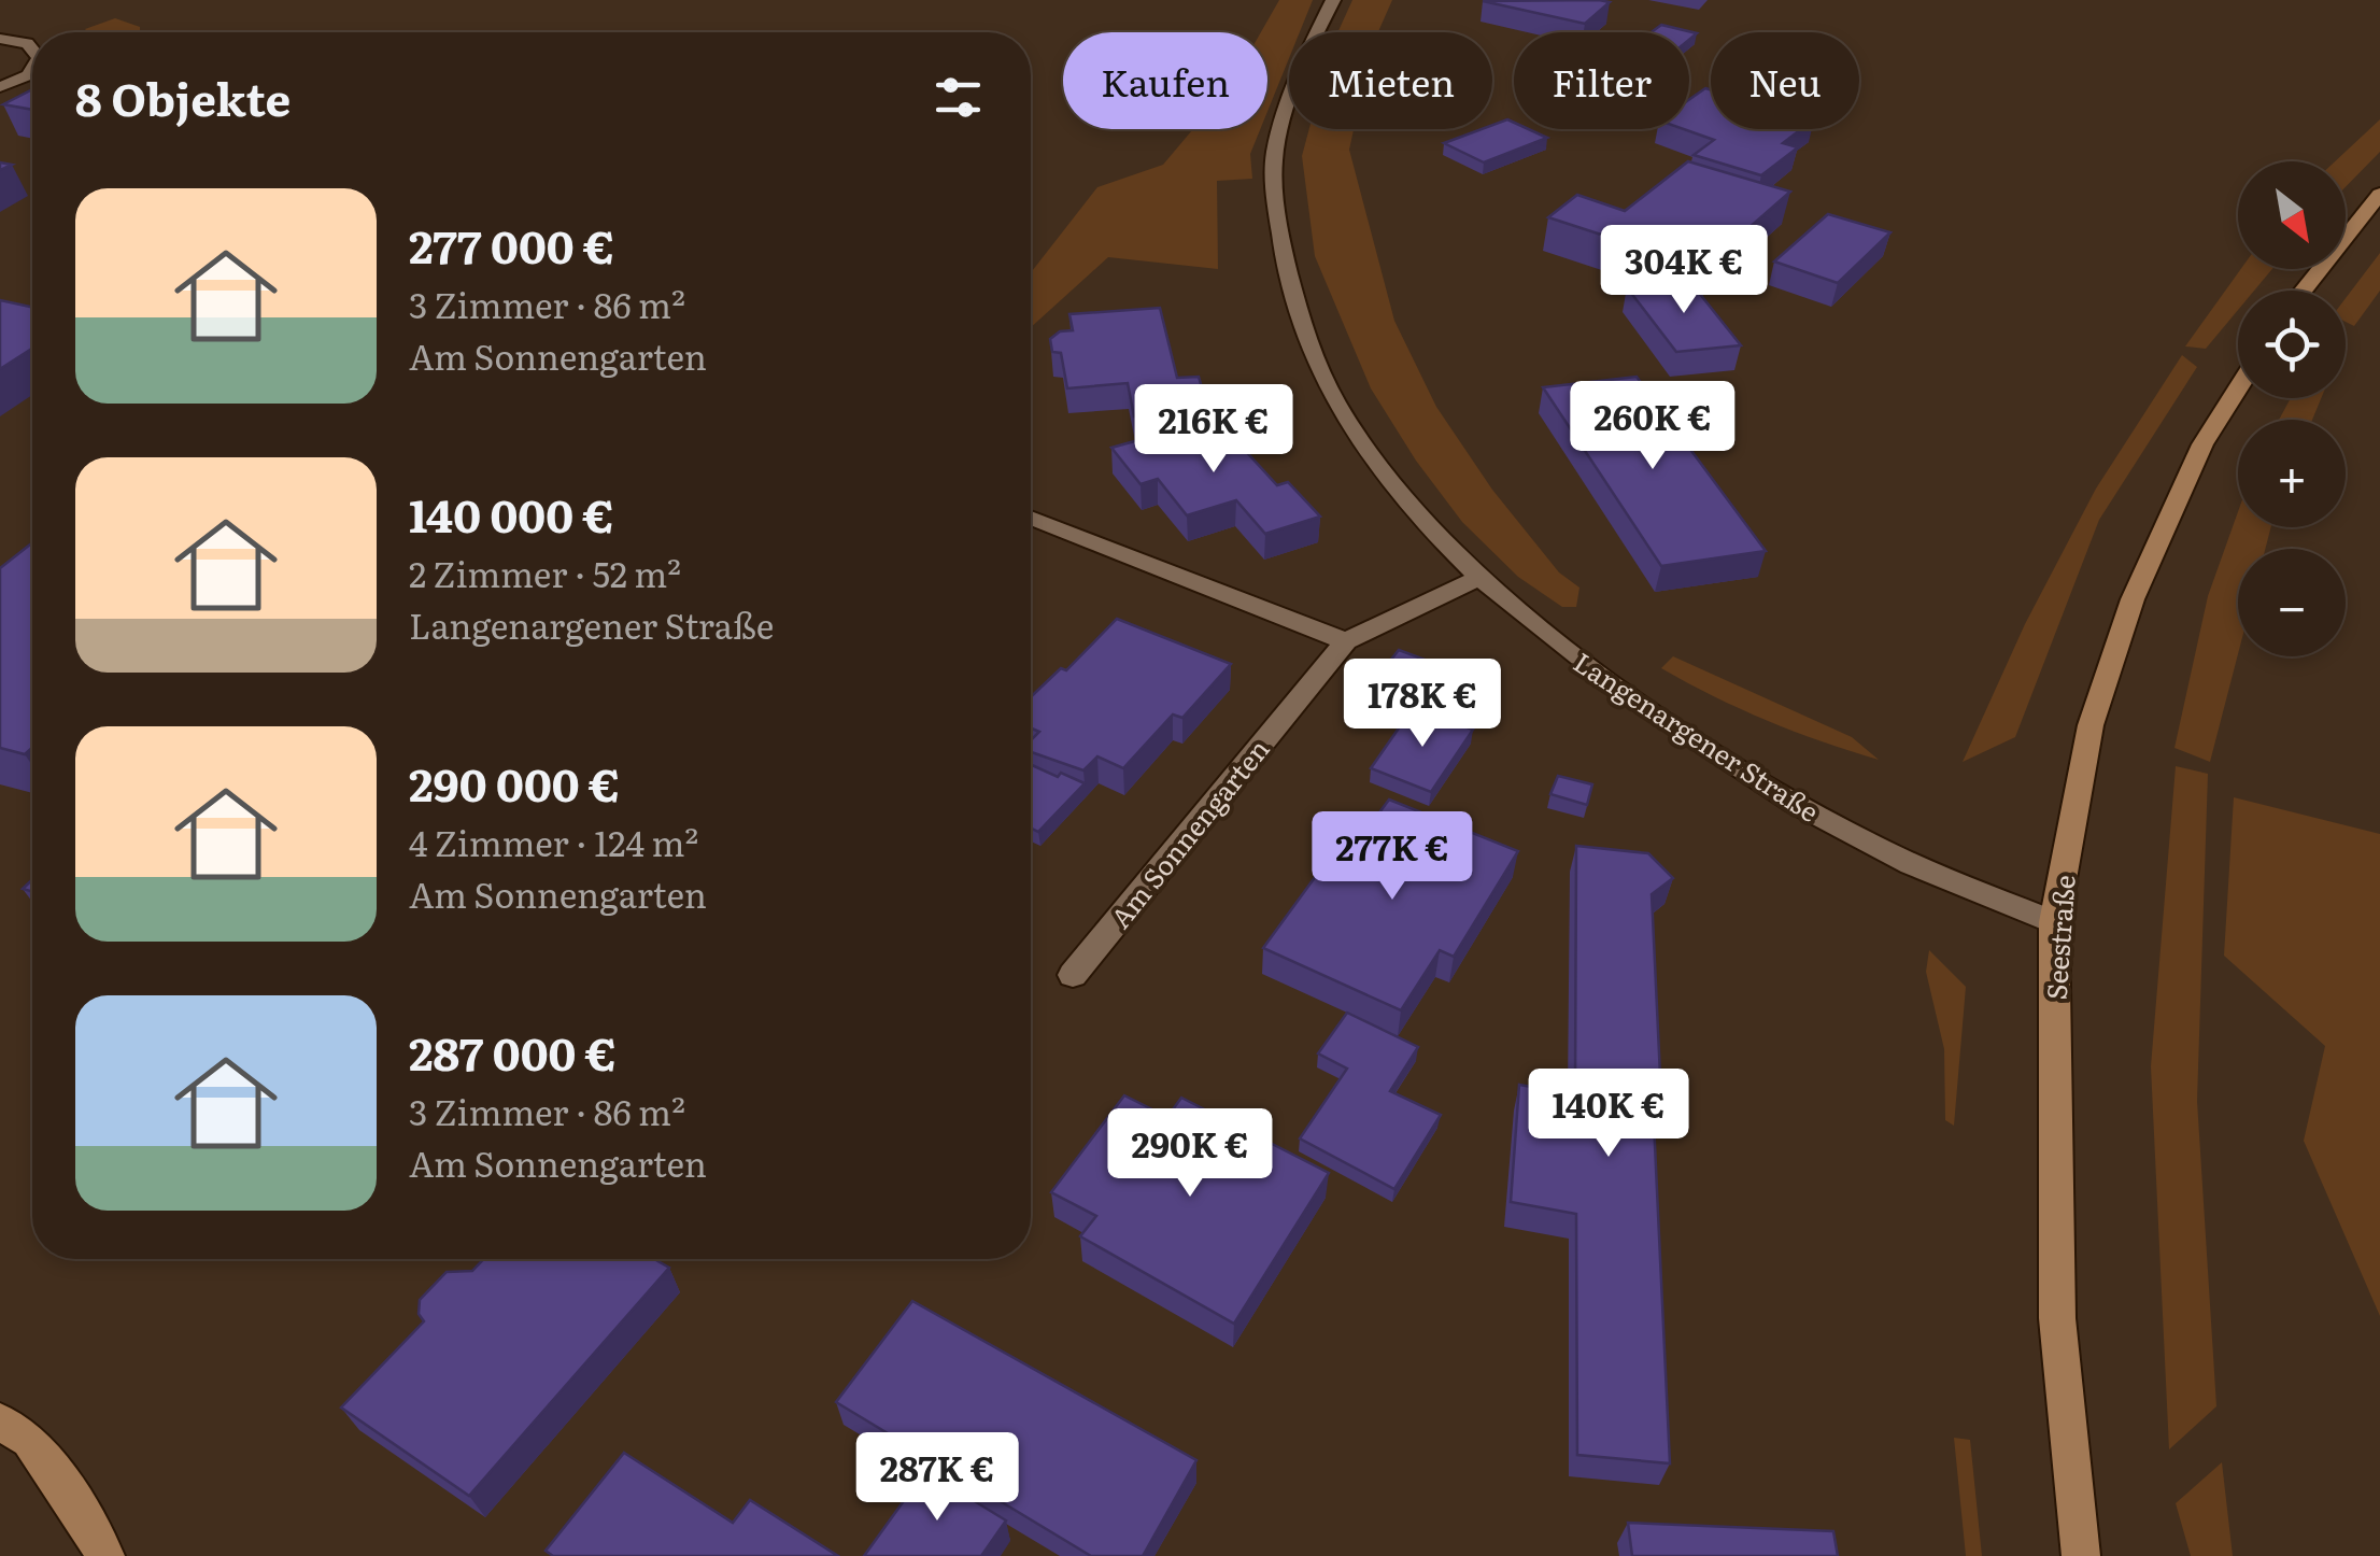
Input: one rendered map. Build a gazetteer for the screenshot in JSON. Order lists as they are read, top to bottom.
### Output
{
  "streets": {
    "main road": ["Seestraße"],
    "street": ["Langenargener Straße", "Am Sonnengarten"]
  },
  "crossings": [
    ["Langenargener Straße", "Am Sonnengarten"],
    ["Langenargener Straße", "Seestraße"]
  ],
  "north": "bottom right",
  "page": {
    "chip": [
      "Kaufen",
      "Mieten",
      "Filter",
      "Neu"
    ],
    "heading": "8 Objekte",
    "map_buttons": ["+", "−"],
    "list": [
      {
        "name": "277 000 €",
        "note": "3 Zimmer · 86 m² · Am Sonnengarten"
      },
      {
        "name": "140 000 €",
        "note": "2 Zimmer · 52 m² · Langenargener Straße"
      },
      {
        "name": "290 000 €",
        "note": "4 Zimmer · 124 m² · Am Sonnengarten"
      },
      {
        "name": "287 000 €",
        "note": "3 Zimmer · 86 m² · Am Sonnengarten"
      }
    ],
    "price": [
      "304K €",
      "260K €",
      "216K €",
      "178K €",
      "277K €",
      "140K €",
      "290K €",
      "287K €"
    ]
  }
}
